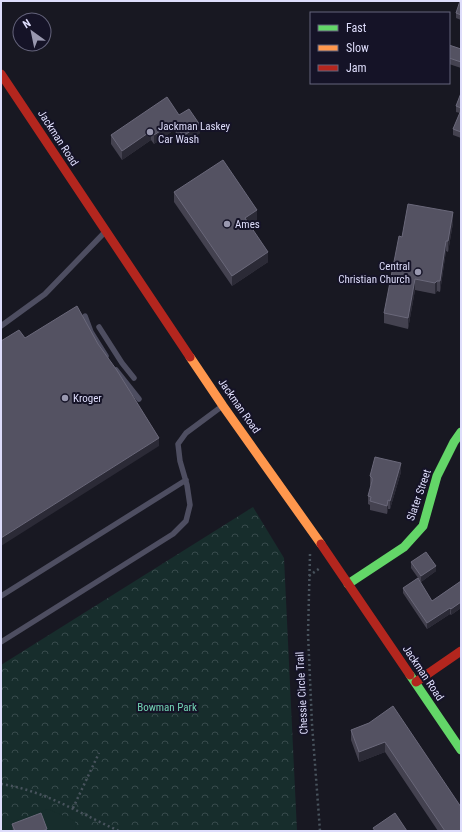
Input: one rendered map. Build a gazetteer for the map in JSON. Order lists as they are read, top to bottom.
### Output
{
  "streets": {
    "street": ["Jackman Road", "Slater Street"],
    "path": ["Chessie Circle Trail"]
  },
  "crossings": [
    ["Jackman Road", "Slater Street"]
  ],
  "parks": ["Bowman Park"],
  "places": [
    "Jackman Laskey Car Wash",
    "Ames",
    "Central Christian Church",
    "Kroger"
  ],
  "legend": ["Fast", "Slow", "Jam"],
  "north": "top left"
}
